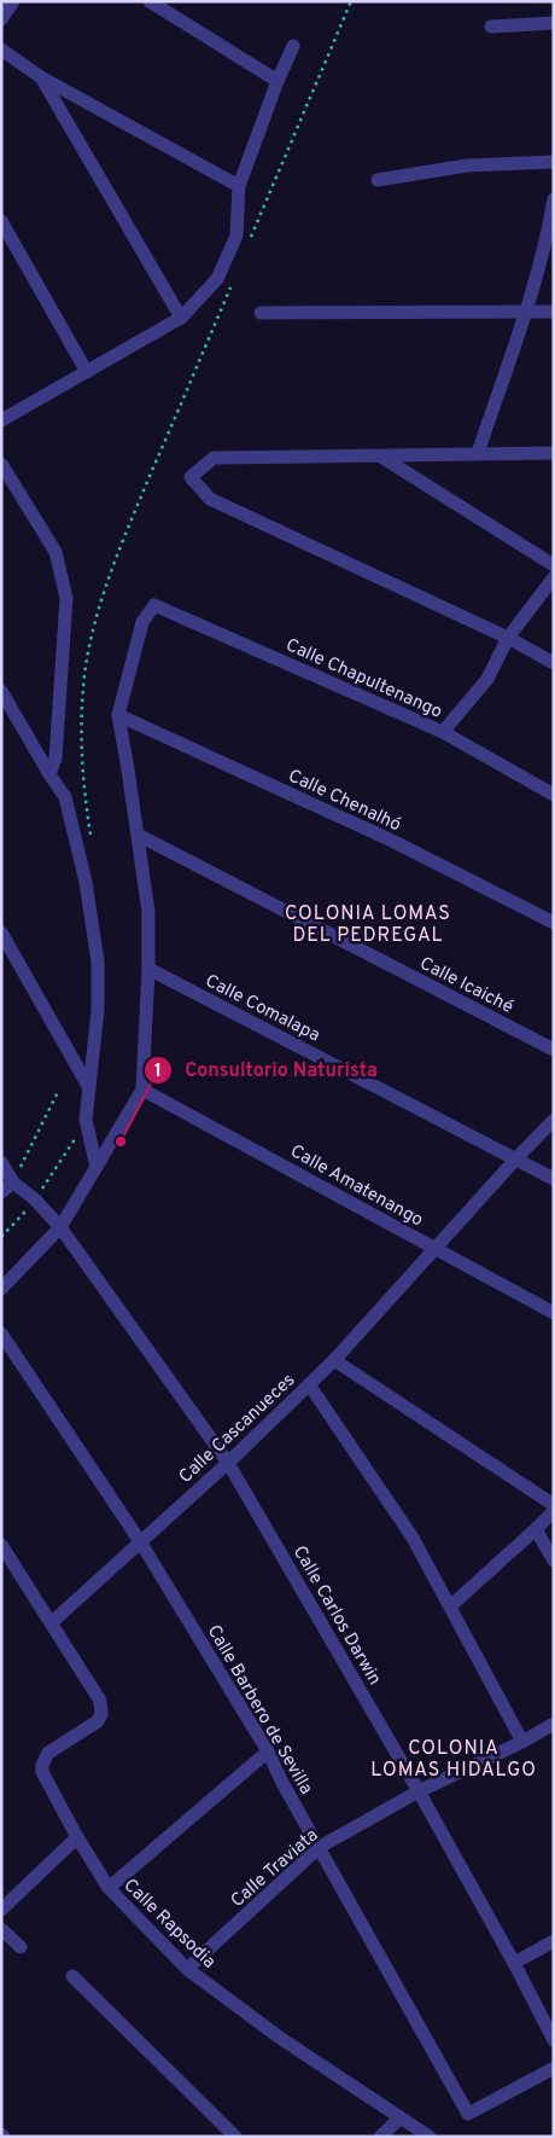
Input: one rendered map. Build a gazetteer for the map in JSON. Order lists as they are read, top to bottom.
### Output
{
  "streets": {
    "street": [
      "Calle Chapultenango",
      "Calle Chenalhó",
      "Calle Icaiché",
      "Calle Comalapa",
      "Calle Amatenango",
      "Calle Cascanueces",
      "Calle Carlos Darwin",
      "Calle Barbero de Sevilla",
      "Calle Traviata",
      "Calle Rapsodia"
    ]
  },
  "crossings": [
    ["Calle Chapultenango", "Calle Chenalhó"],
    ["Calle Comalapa", "Calle Cascanueces"],
    ["Calle Amatenango", "Calle Cascanueces"],
    ["Calle Cascanueces", "Calle Carlos Darwin"],
    ["Calle Cascanueces", "Calle Barbero de Sevilla"],
    ["Calle Cascanueces", "Calle Rapsodia"],
    ["Calle Carlos Darwin", "Calle Traviata"],
    ["Calle Barbero de Sevilla", "Calle Traviata"],
    ["Calle Traviata", "Calle Rapsodia"]
  ],
  "districts": ["COLONIA LOMAS DEL PEDREGAL", "COLONIA LOMAS HIDALGO"],
  "places": ["Consultorio Naturista"]
}
